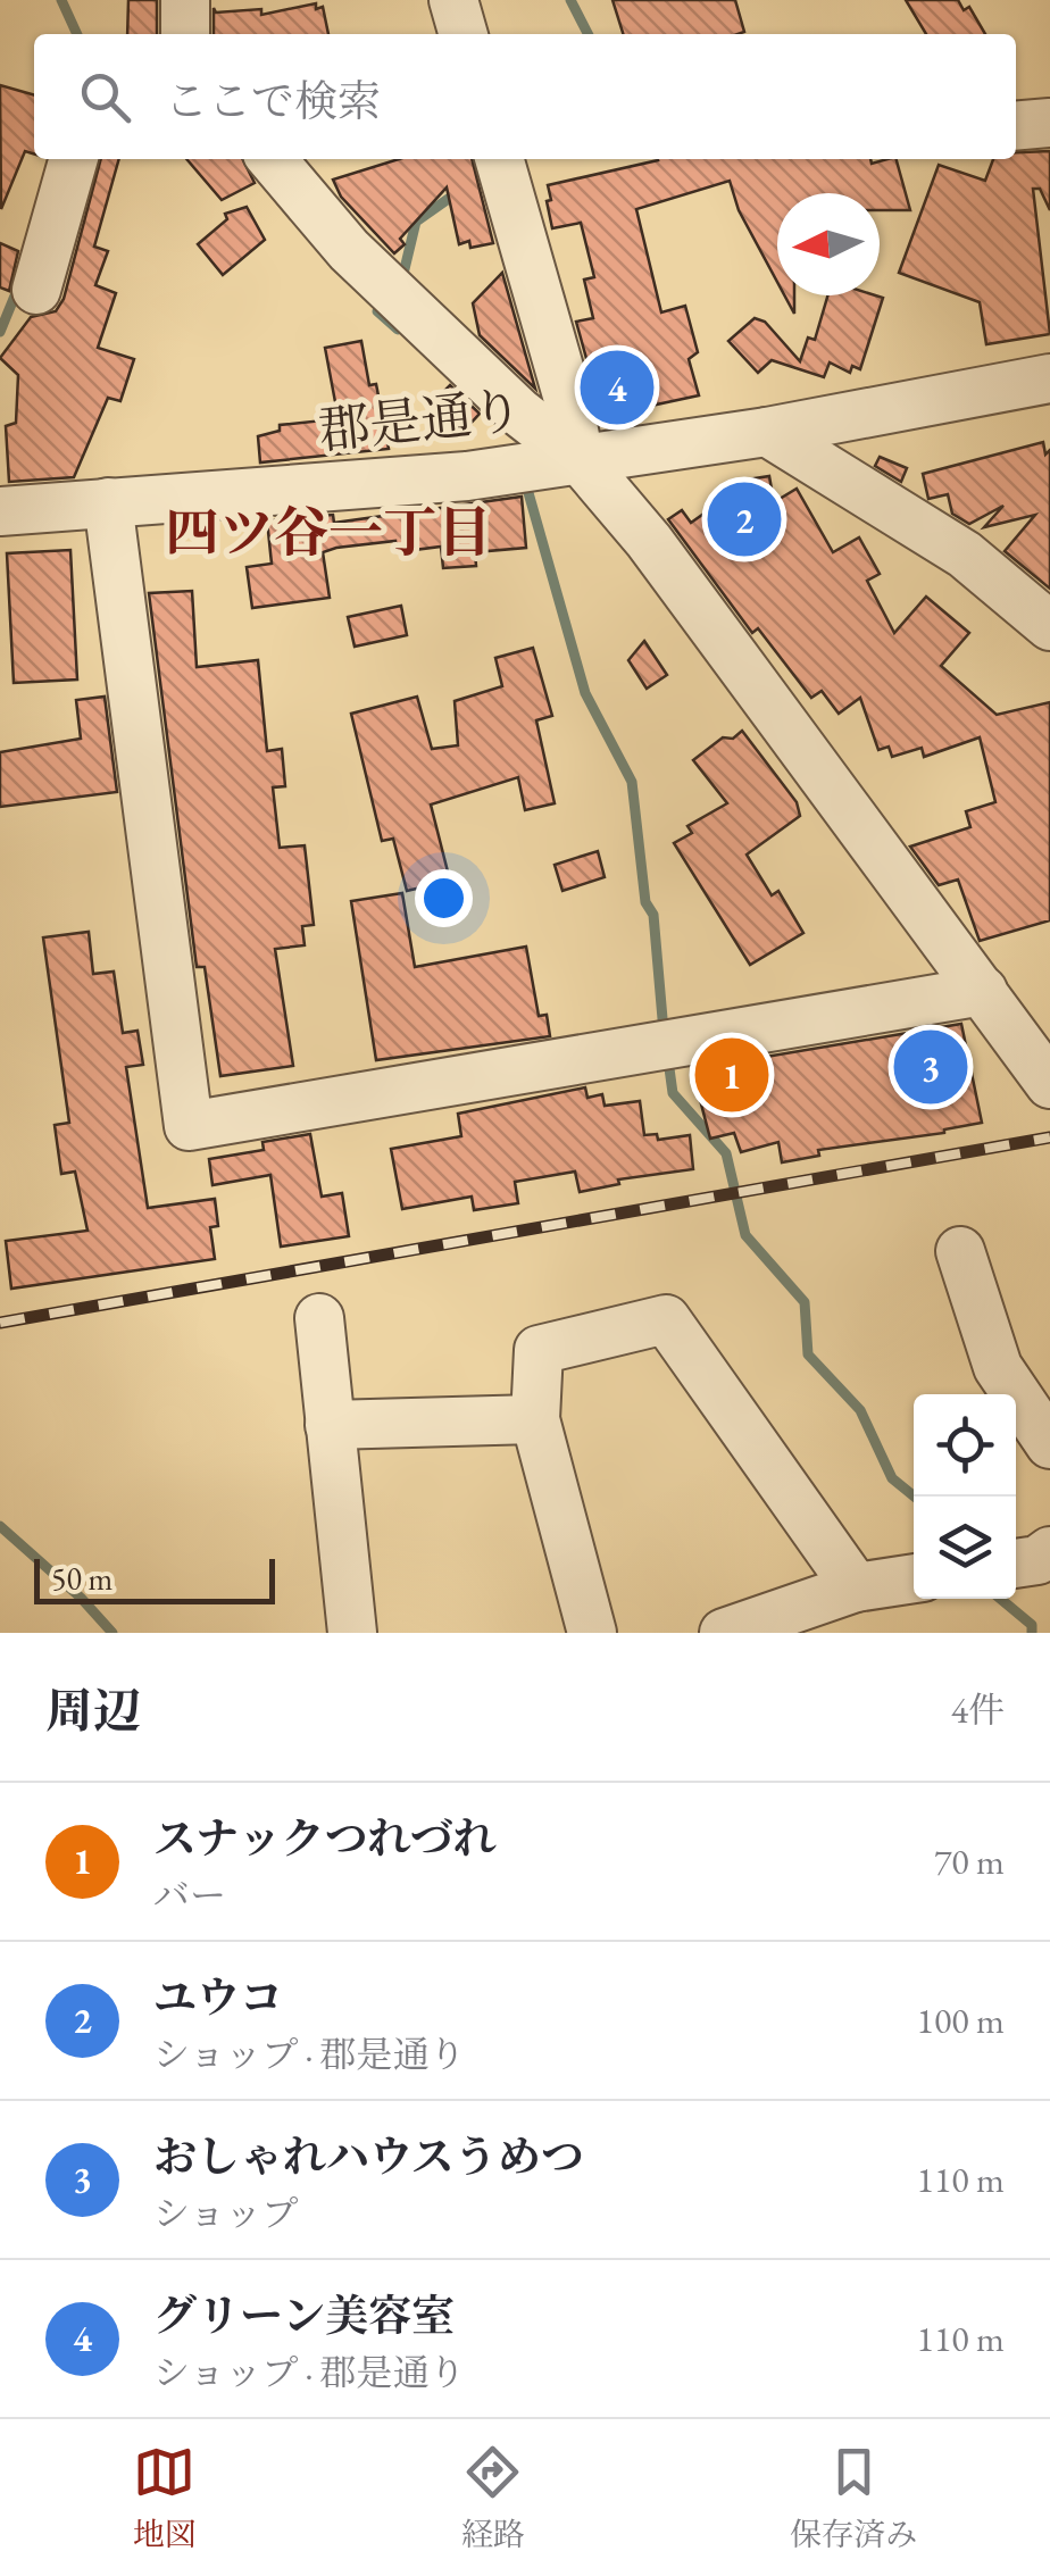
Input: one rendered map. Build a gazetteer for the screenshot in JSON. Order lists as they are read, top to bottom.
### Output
{
  "streets": {
    "street": ["郡是通り"]
  },
  "districts": ["四ツ谷一丁目"],
  "scale_bar": "50 m",
  "north": "left",
  "page": {
    "search": "ここで検索",
    "pins": [
      "4",
      "2",
      "3",
      "1"
    ],
    "scale": "50 m",
    "heading": ["周辺", "4件"],
    "list": [
      {
        "mark": "1",
        "name": "スナックつれづれ",
        "note": "バー",
        "value": "70 m"
      },
      {
        "mark": "2",
        "name": "ユウコ",
        "note": "ショップ · 郡是通り",
        "value": "100 m"
      },
      {
        "mark": "3",
        "name": "おしゃれハウスうめつ",
        "note": "ショップ",
        "value": "110 m"
      },
      {
        "mark": "4",
        "name": "グリーン美容室",
        "note": "ショップ · 郡是通り",
        "value": "110 m"
      }
    ],
    "nav": ["地図", "経路", "保存済み"]
  }
}
